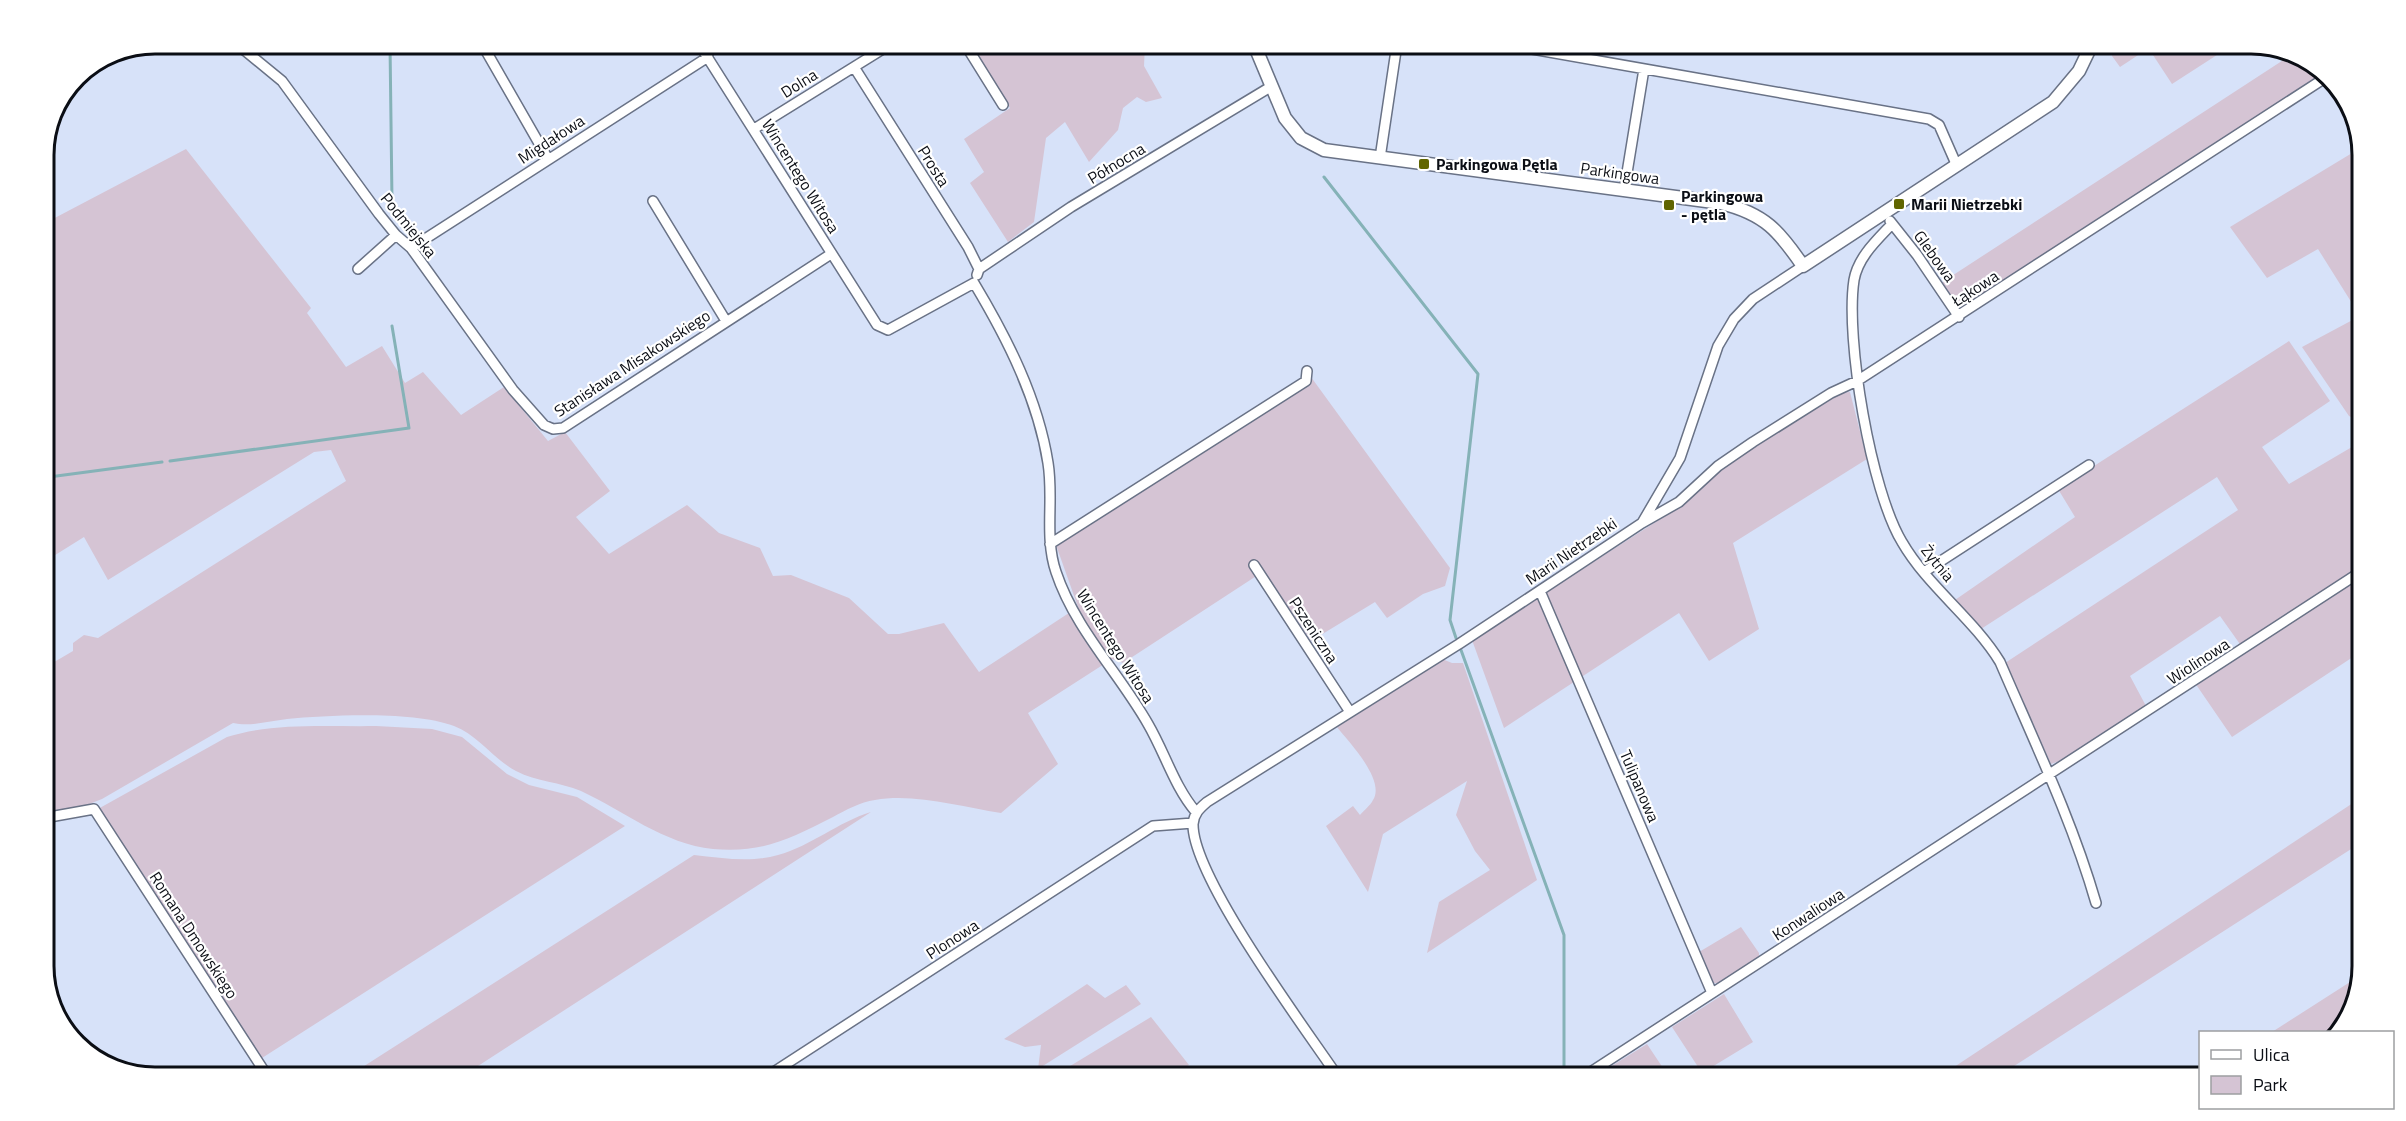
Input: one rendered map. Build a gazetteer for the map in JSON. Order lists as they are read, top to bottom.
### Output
{
  "streets": {
    "street": [
      "Dolna",
      "Migdałowa",
      "Północna",
      "Prosta",
      "Parkingowa",
      "Wincentego Witosa",
      "Podmiejska",
      "Glebowa",
      "Łąkowa",
      "Stanisława Misakowskiego",
      "Marii Nietrzebki",
      "Żytnia",
      "Pszeniczna",
      "Wiolinowa",
      "Tulipanowa",
      "Konwaliowa",
      "Romana Dmowskiego",
      "Plonowa"
    ]
  },
  "crossings": [
    ["Dolna", "Prosta"],
    ["Dolna", "Wincentego Witosa"],
    ["Migdałowa", "Wincentego Witosa"],
    ["Migdałowa", "Podmiejska"],
    ["Północna", "Prosta"],
    ["Północna", "Parkingowa"],
    ["Parkingowa", "Marii Nietrzebki"],
    ["Wincentego Witosa", "Stanisława Misakowskiego"],
    ["Wincentego Witosa", "Marii Nietrzebki"],
    ["Podmiejska", "Stanisława Misakowskiego"],
    ["Glebowa", "Łąkowa"],
    ["Glebowa", "Marii Nietrzebki"],
    ["Glebowa", "Żytnia"],
    ["Łąkowa", "Marii Nietrzebki"],
    ["Łąkowa", "Żytnia"],
    ["Marii Nietrzebki", "Pszeniczna"],
    ["Marii Nietrzebki", "Tulipanowa"],
    ["Żytnia", "Wiolinowa"],
    ["Żytnia", "Konwaliowa"],
    ["Wiolinowa", "Konwaliowa"],
    ["Tulipanowa", "Konwaliowa"]
  ],
  "places": {
    "transit": ["Parkingowa Pętla", "Marii Nietrzebki", "Parkingowa - pętla"]
  },
  "legend": ["Ulica", "Park"]
}
